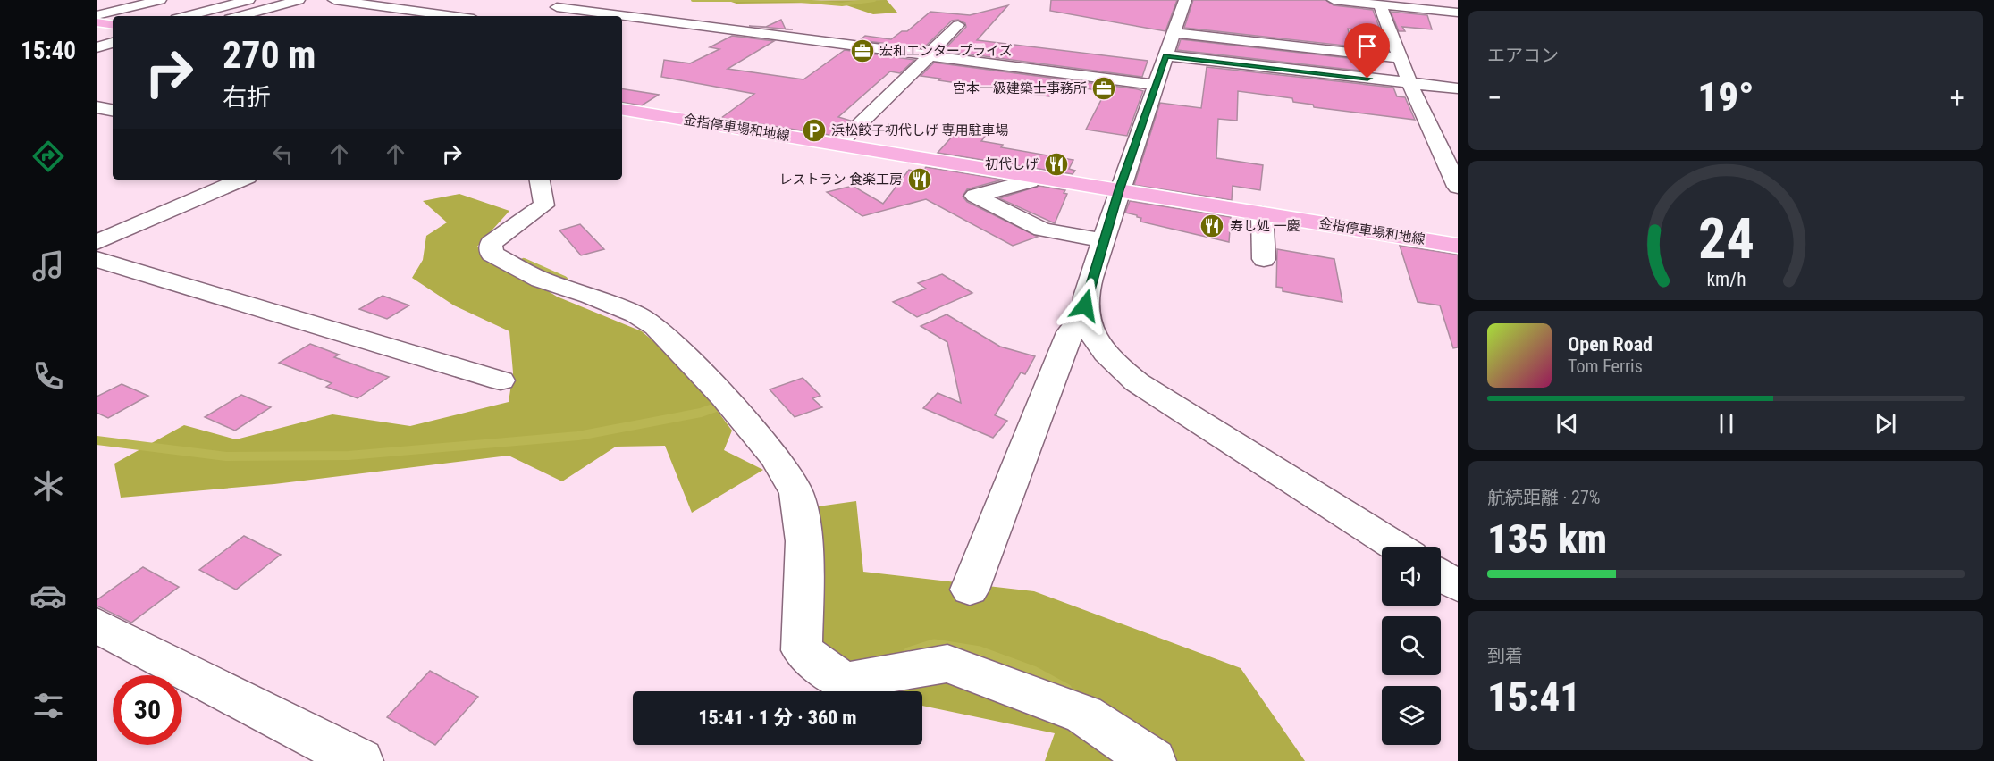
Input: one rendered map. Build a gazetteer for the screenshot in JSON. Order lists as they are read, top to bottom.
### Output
{
  "streets": {
    "main road": ["金指停車場和地線"]
  },
  "places": {
    "office": ["宏和エンタープライズ", "宮本一級建築士事務所"],
    "parking": ["浜松餃子初代しげ 専用駐車場"],
    "restaurant": ["初代しげ", "レストラン 食楽工房", "寿し処 一慶"]
  },
  "page": {
    "tabs": "15:40",
    "tile": [
      "エアコン",
      ["航続距離 · 27%", "135 km"],
      ["到着", "15:41"]
    ],
    "turn": ["270 m", "右折"],
    "heat": ["−", "19°", "+"],
    "song": ["Open Road", "Tom Ferris"],
    "limit": "30",
    "trip": "15:41 · 1 分 · 360 m",
    "gauge": ["24", "km/h"]
  }
}
